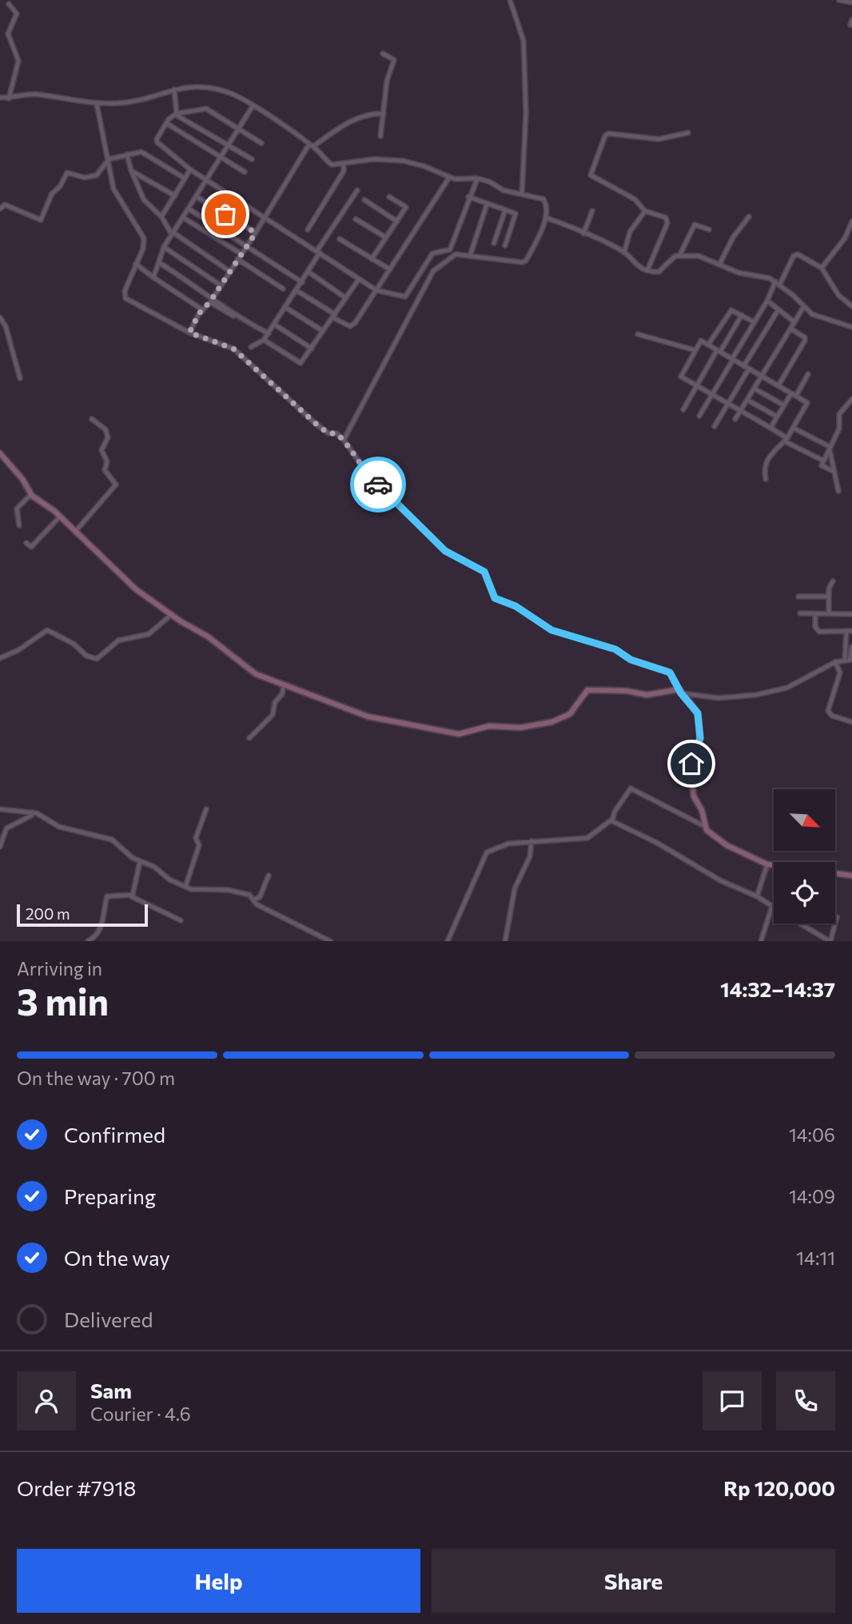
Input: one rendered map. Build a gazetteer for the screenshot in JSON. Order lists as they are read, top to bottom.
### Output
{
  "scale_bar": "200 m",
  "north": "bottom right",
  "page": {
    "scale": "200 m",
    "heading": ["3 min", "Arriving in", "14:32–14:37"],
    "panel": [
      "Sam",
      "Courier · 4.6",
      "Order #7918",
      "Rp 120,000"
    ],
    "bar": "On the way · 700 m",
    "list": [
      ["Confirmed", "14:06"],
      ["Preparing", "14:09"],
      ["On the way", "14:11"],
      "Delivered"
    ],
    "buttons": ["Help", "Share"]
  }
}
